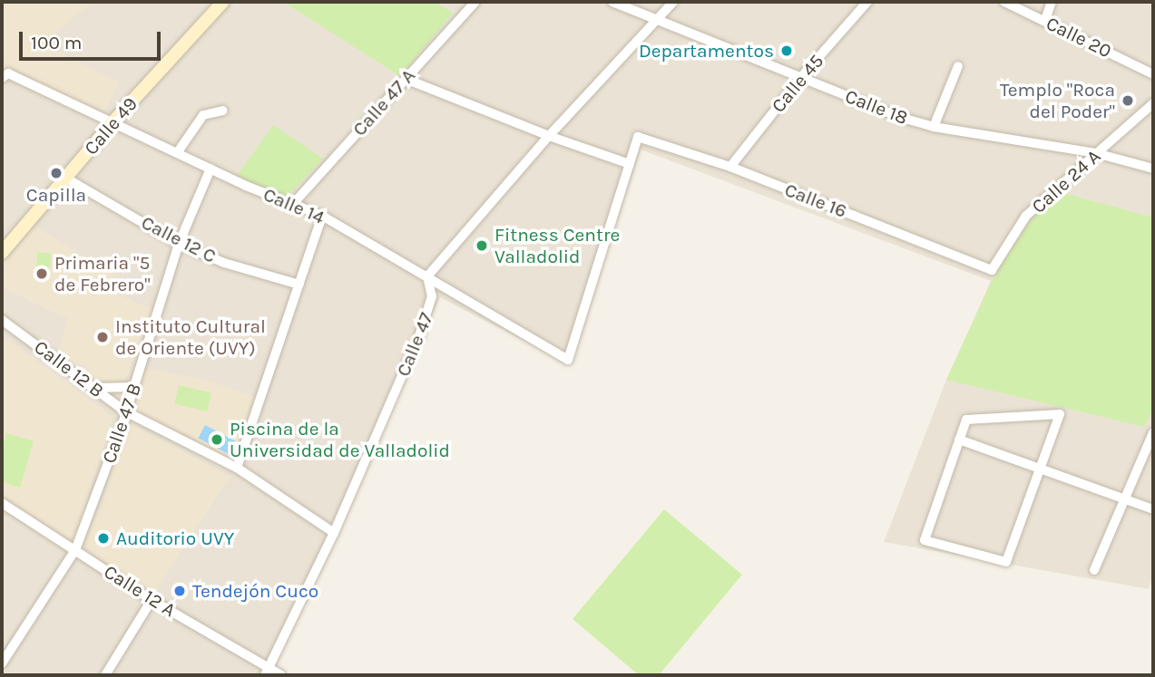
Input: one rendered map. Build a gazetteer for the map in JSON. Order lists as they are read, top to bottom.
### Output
{
  "streets": {
    "street": [
      "Calle 20",
      "Calle 45",
      "Calle 47 A",
      "Calle 18",
      "Calle 49",
      "Calle 24 A",
      "Calle 16",
      "Calle 14",
      "Calle 12 C",
      "Calle 47",
      "Calle 12 B",
      "Calle 47 B",
      "Calle 12 A"
    ]
  },
  "crossings": [
    ["Calle 45", "Calle 18"],
    ["Calle 45", "Calle 16"],
    ["Calle 47 A", "Calle 14"],
    ["Calle 18", "Calle 24 A"],
    ["Calle 49", "Calle 14"],
    ["Calle 49", "Calle 12 C"],
    ["Calle 24 A", "Calle 16"],
    ["Calle 16", "Calle 14"],
    ["Calle 14", "Calle 47"],
    ["Calle 14", "Calle 47 B"],
    ["Calle 12 C", "Calle 47 B"],
    ["Calle 47", "Calle 12 B"],
    ["Calle 47", "Calle 12 A"],
    ["Calle 12 B", "Calle 47 B"],
    ["Calle 47 B", "Calle 12 A"]
  ],
  "places": [
    "Departamentos",
    "Templo \"Roca del Poder\"",
    "Capilla",
    "Fitness Centre Valladolid",
    "Primaria \"5 de Febrero\"",
    "Instituto Cultural de Oriente (UVY)",
    "Piscina de la Universidad de Valladolid",
    "Auditorio UVY",
    "Tendejón Cuco"
  ],
  "scale_bar": "100 m"
}
